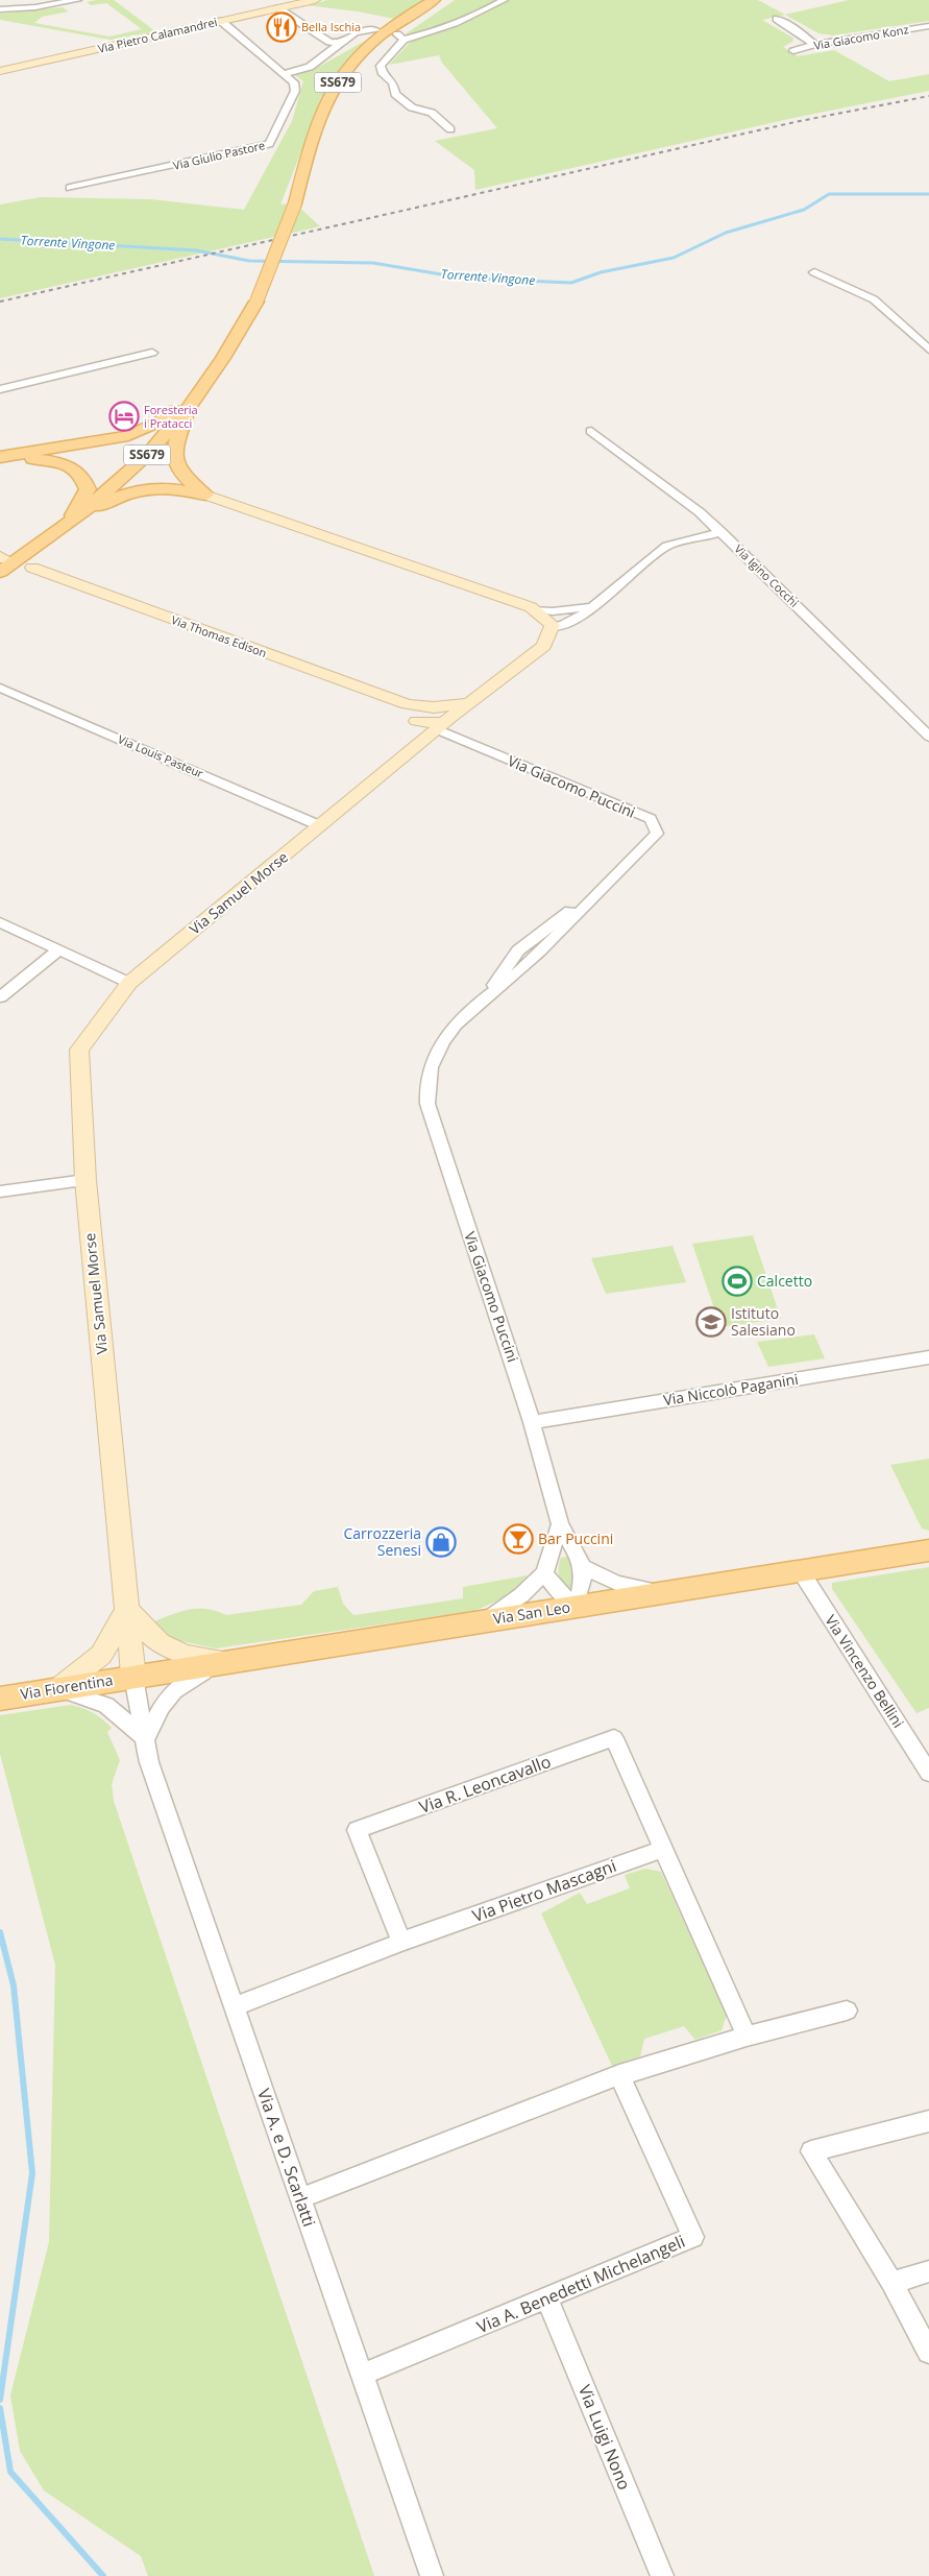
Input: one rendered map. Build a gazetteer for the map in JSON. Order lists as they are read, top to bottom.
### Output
{
  "streets": {
    "main road": ["SS679", "Via San Leo", "Via Fiorentina"],
    "street": [
      "Via Pietro Calamandrei",
      "Via Giacomo Konz",
      "Via Giulio Pastore",
      "Via Igino Cocchi",
      "Via Thomas Edison",
      "Via Louis Pasteur",
      "Via Giacomo Puccini",
      "Via Samuel Morse",
      "Via Niccolò Paganini",
      "Via Vincenzo Bellini",
      "Via R. Leoncavallo",
      "Via Pietro Mascagni",
      "Via A. e D. Scarlatti",
      "Via A. Benedetti Michelangeli",
      "Via Luigi Nono"
    ]
  },
  "crossings": [
    ["Via Pietro Calamandrei", "Via Giulio Pastore"],
    ["Via Louis Pasteur", "Via Samuel Morse"],
    ["Via Giacomo Puccini", "Via Samuel Morse"],
    ["Via Giacomo Puccini", "Via Niccolò Paganini"],
    ["Via Samuel Morse", "Via San Leo"],
    ["Via Samuel Morse", "Via Fiorentina"],
    ["Via Samuel Morse", "Via A. e D. Scarlatti"],
    ["Via San Leo", "Via Vincenzo Bellini"],
    ["Via San Leo", "Via Fiorentina"],
    ["Via San Leo", "Via A. e D. Scarlatti"],
    ["Via Fiorentina", "Via A. e D. Scarlatti"],
    ["Via R. Leoncavallo", "Via Pietro Mascagni"],
    ["Via Pietro Mascagni", "Via A. e D. Scarlatti"],
    ["Via A. e D. Scarlatti", "Via A. Benedetti Michelangeli"],
    ["Via A. Benedetti Michelangeli", "Via Luigi Nono"]
  ],
  "water": ["Torrente Vingone"],
  "places": {
    "restaurant": ["Bella Ischia"],
    "hotel": ["Foresteria i Pratacci"],
    "sports": ["Calcetto"],
    "school or university": ["Istituto Salesiano"],
    "bar": ["Bar Puccini"],
    "shop": ["Carrozzeria Senesi"]
  }
}
